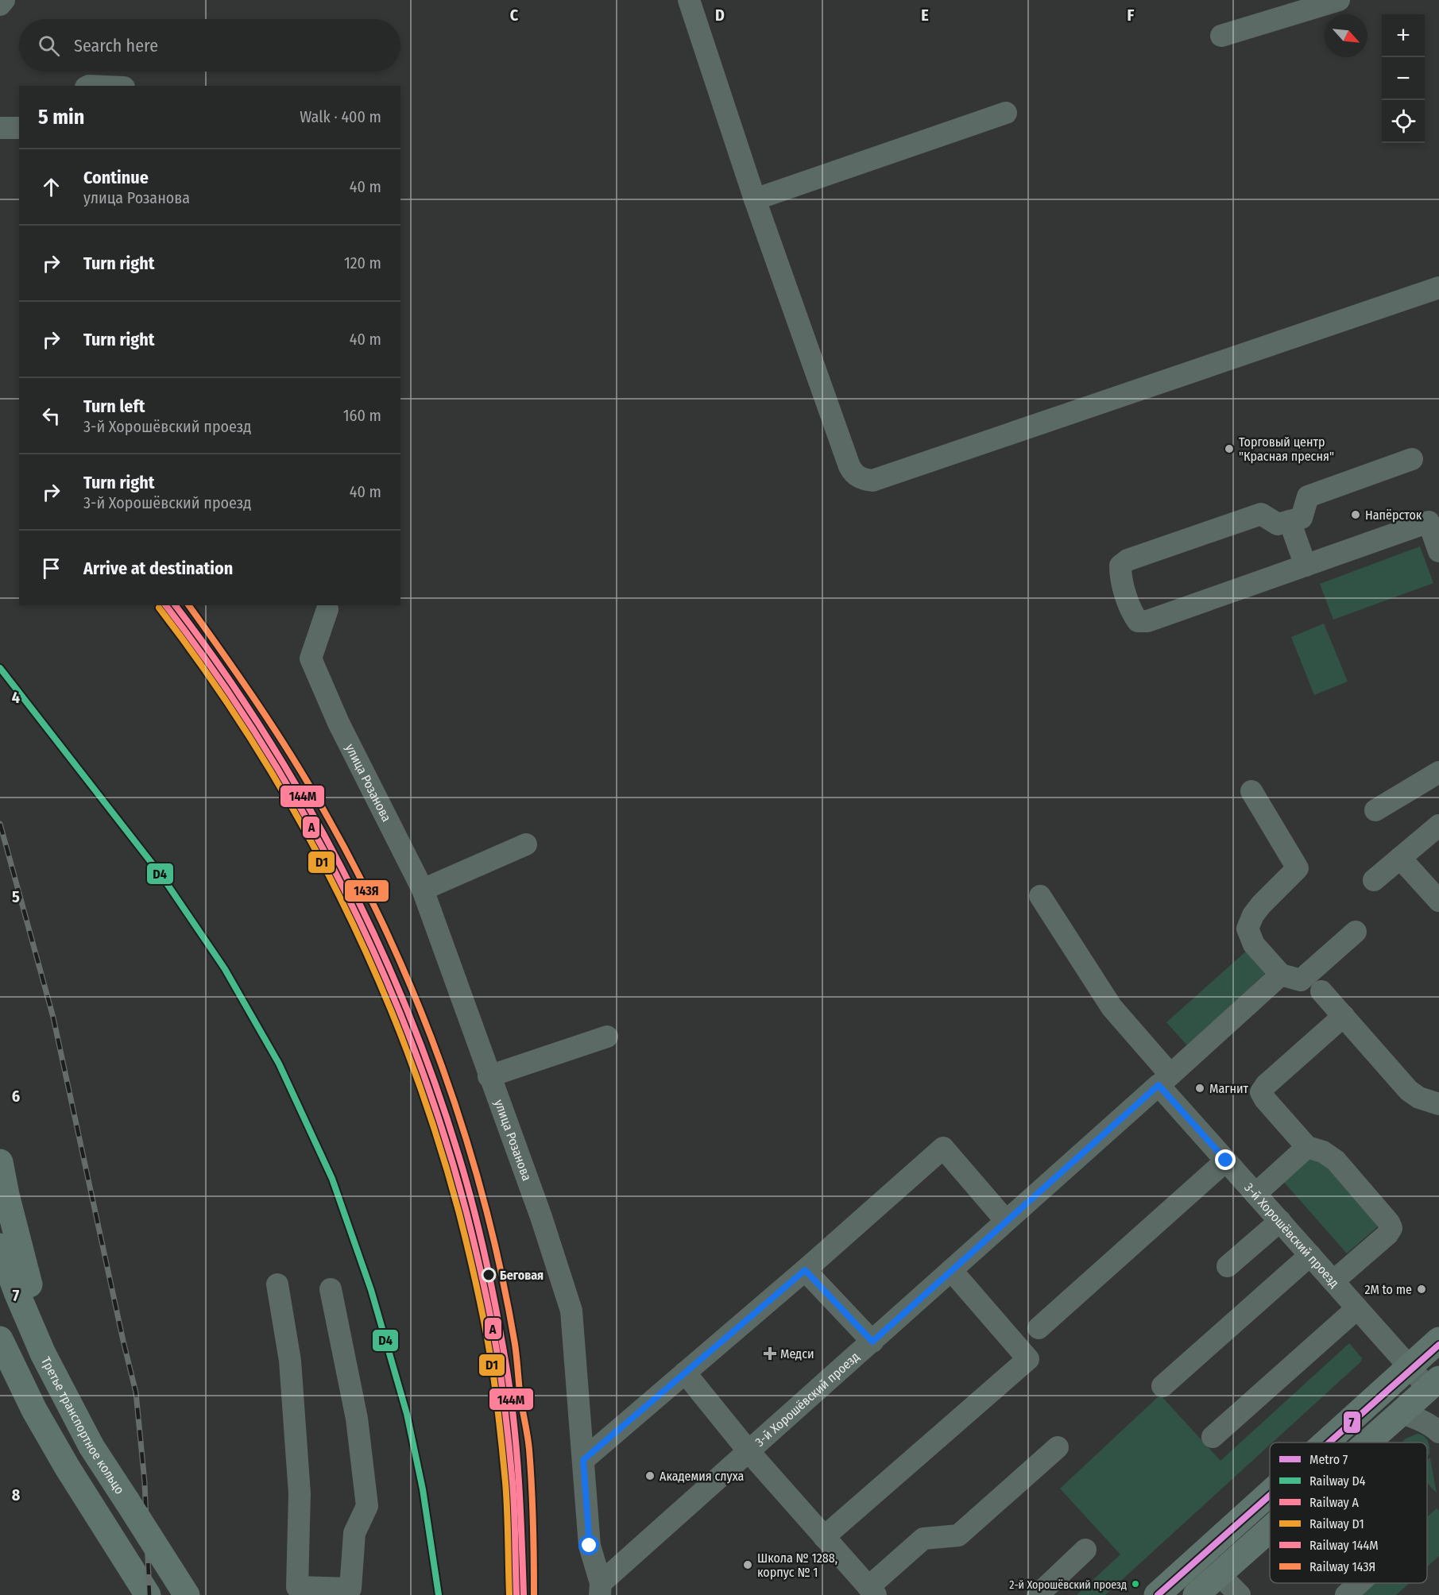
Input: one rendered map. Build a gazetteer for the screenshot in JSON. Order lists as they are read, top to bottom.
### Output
{
  "streets": {
    "main road": ["Третье транспортное кольцо"],
    "street": ["улица Розанова", "3-й Хорошёвский проезд"]
  },
  "crossings": [
    ["улица Розанова", "3-й Хорошёвский проезд"]
  ],
  "places": {
    "other": [
      "Торговый центр \"Красная пресня\"",
      "Напёрсток",
      "Магнит",
      "Беговая",
      "2M to me",
      "Академия слуха",
      "Школа № 1288, корпус № 1",
      "2-й Хорошёвский проезд"
    ],
    "health": ["Медси"]
  },
  "lines": [
    "rail line A",
    "rail line 144М",
    "rail line 143Я",
    "rail line D1",
    "rail line D4",
    "metro line 7"
  ],
  "legend": [
    "Metro 7",
    "Railway D4",
    "Railway A",
    "Railway D1",
    "Railway 144М",
    "Railway 143Я"
  ],
  "north": "bottom right",
  "page": {
    "map_buttons": ["+", "−"],
    "search": "Search here",
    "heading": ["5 min", "Walk · 400 m"],
    "list": [
      ["Continue", "улица Розанова", "40 m"],
      ["Turn right", "120 m"],
      ["Turn right", "40 m"],
      ["Turn left", "3-й Хорошёвский проезд", "160 m"],
      ["Turn right", "3-й Хорошёвский проезд", "40 m"],
      "Arrive at destination"
    ]
  },
  "grid": {
    "columns": [
      "C",
      "D",
      "E",
      "F"
    ],
    "rows": [
      "4",
      "5",
      "6",
      "7",
      "8"
    ]
  }
}
